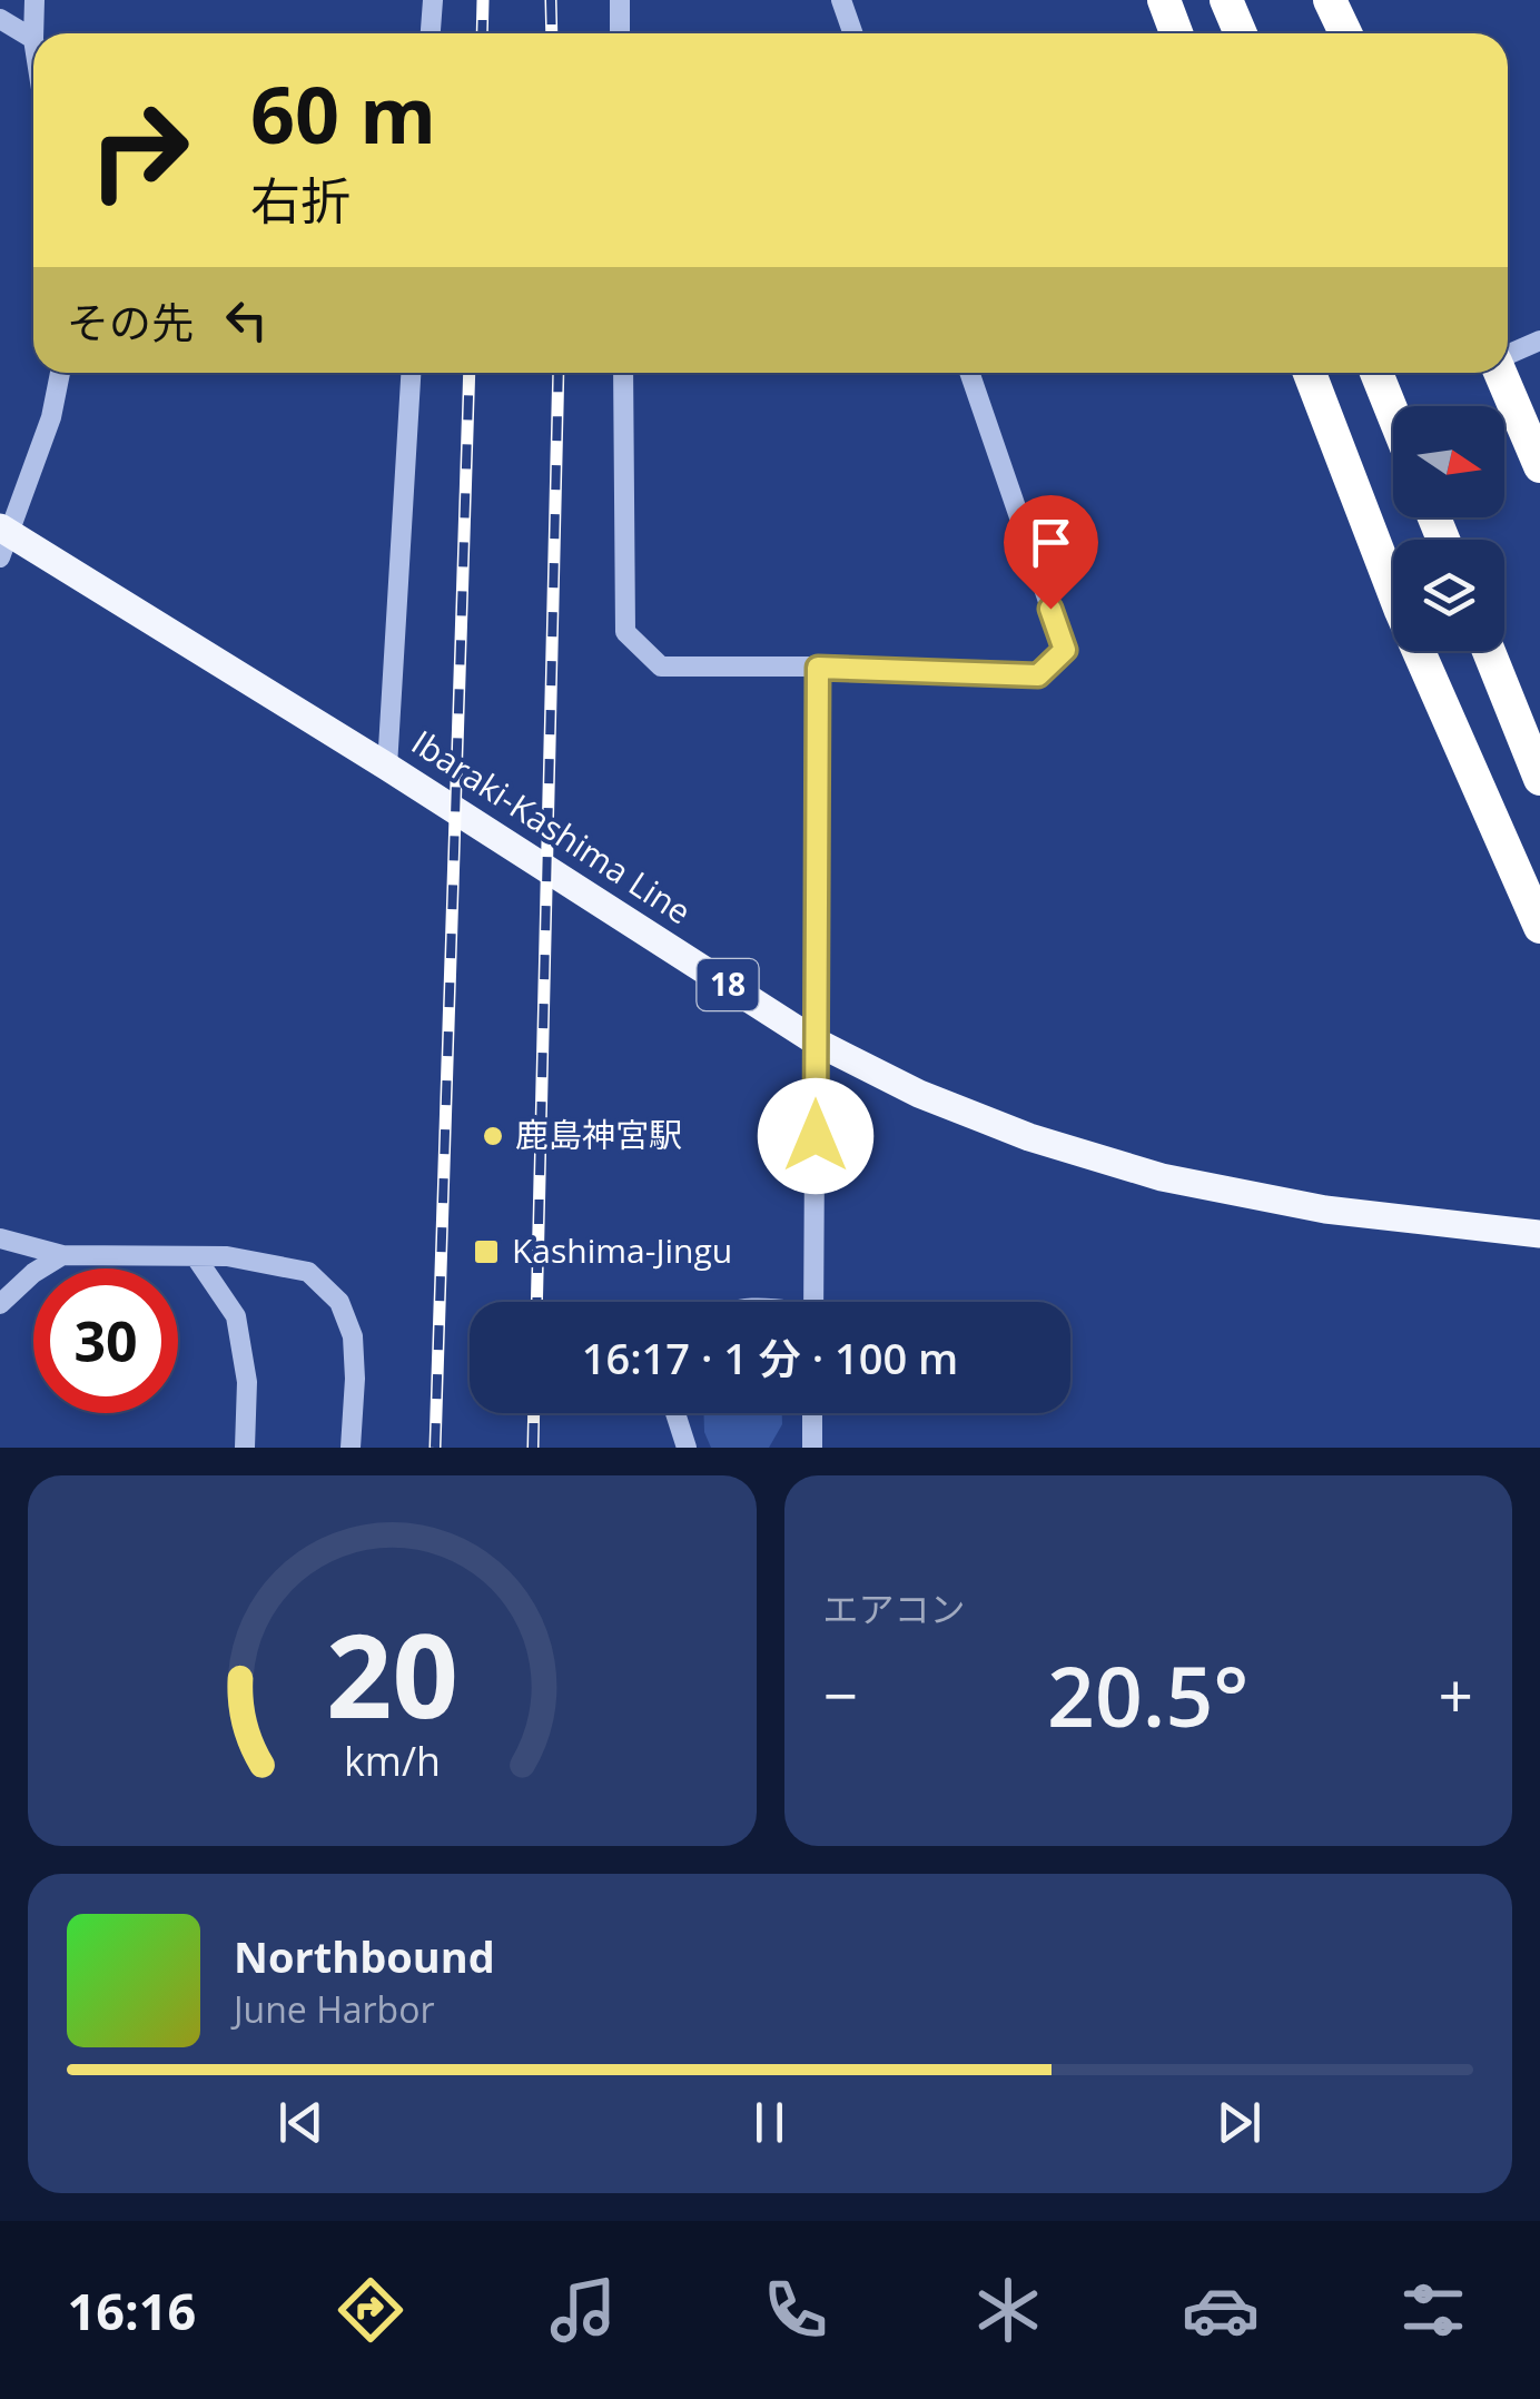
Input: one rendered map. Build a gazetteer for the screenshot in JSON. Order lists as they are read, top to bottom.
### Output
{
  "streets": {
    "main road": ["Ibaraki-Kashima Line", "18"]
  },
  "places": {
    "other": ["鹿島神宮駅"],
    "transit": ["Kashima-Jingu"]
  },
  "north": "right",
  "page": {
    "turn": ["60 m", "右折"],
    "then": "その先",
    "limit": "30",
    "trip": "16:17 · 1 分 · 100 m",
    "tile": "エアコン",
    "heat": ["−", "20.5°", "+"],
    "song": ["Northbound", "June Harbor"],
    "tabs": "16:16",
    "gauge": ["20", "km/h"]
  }
}
